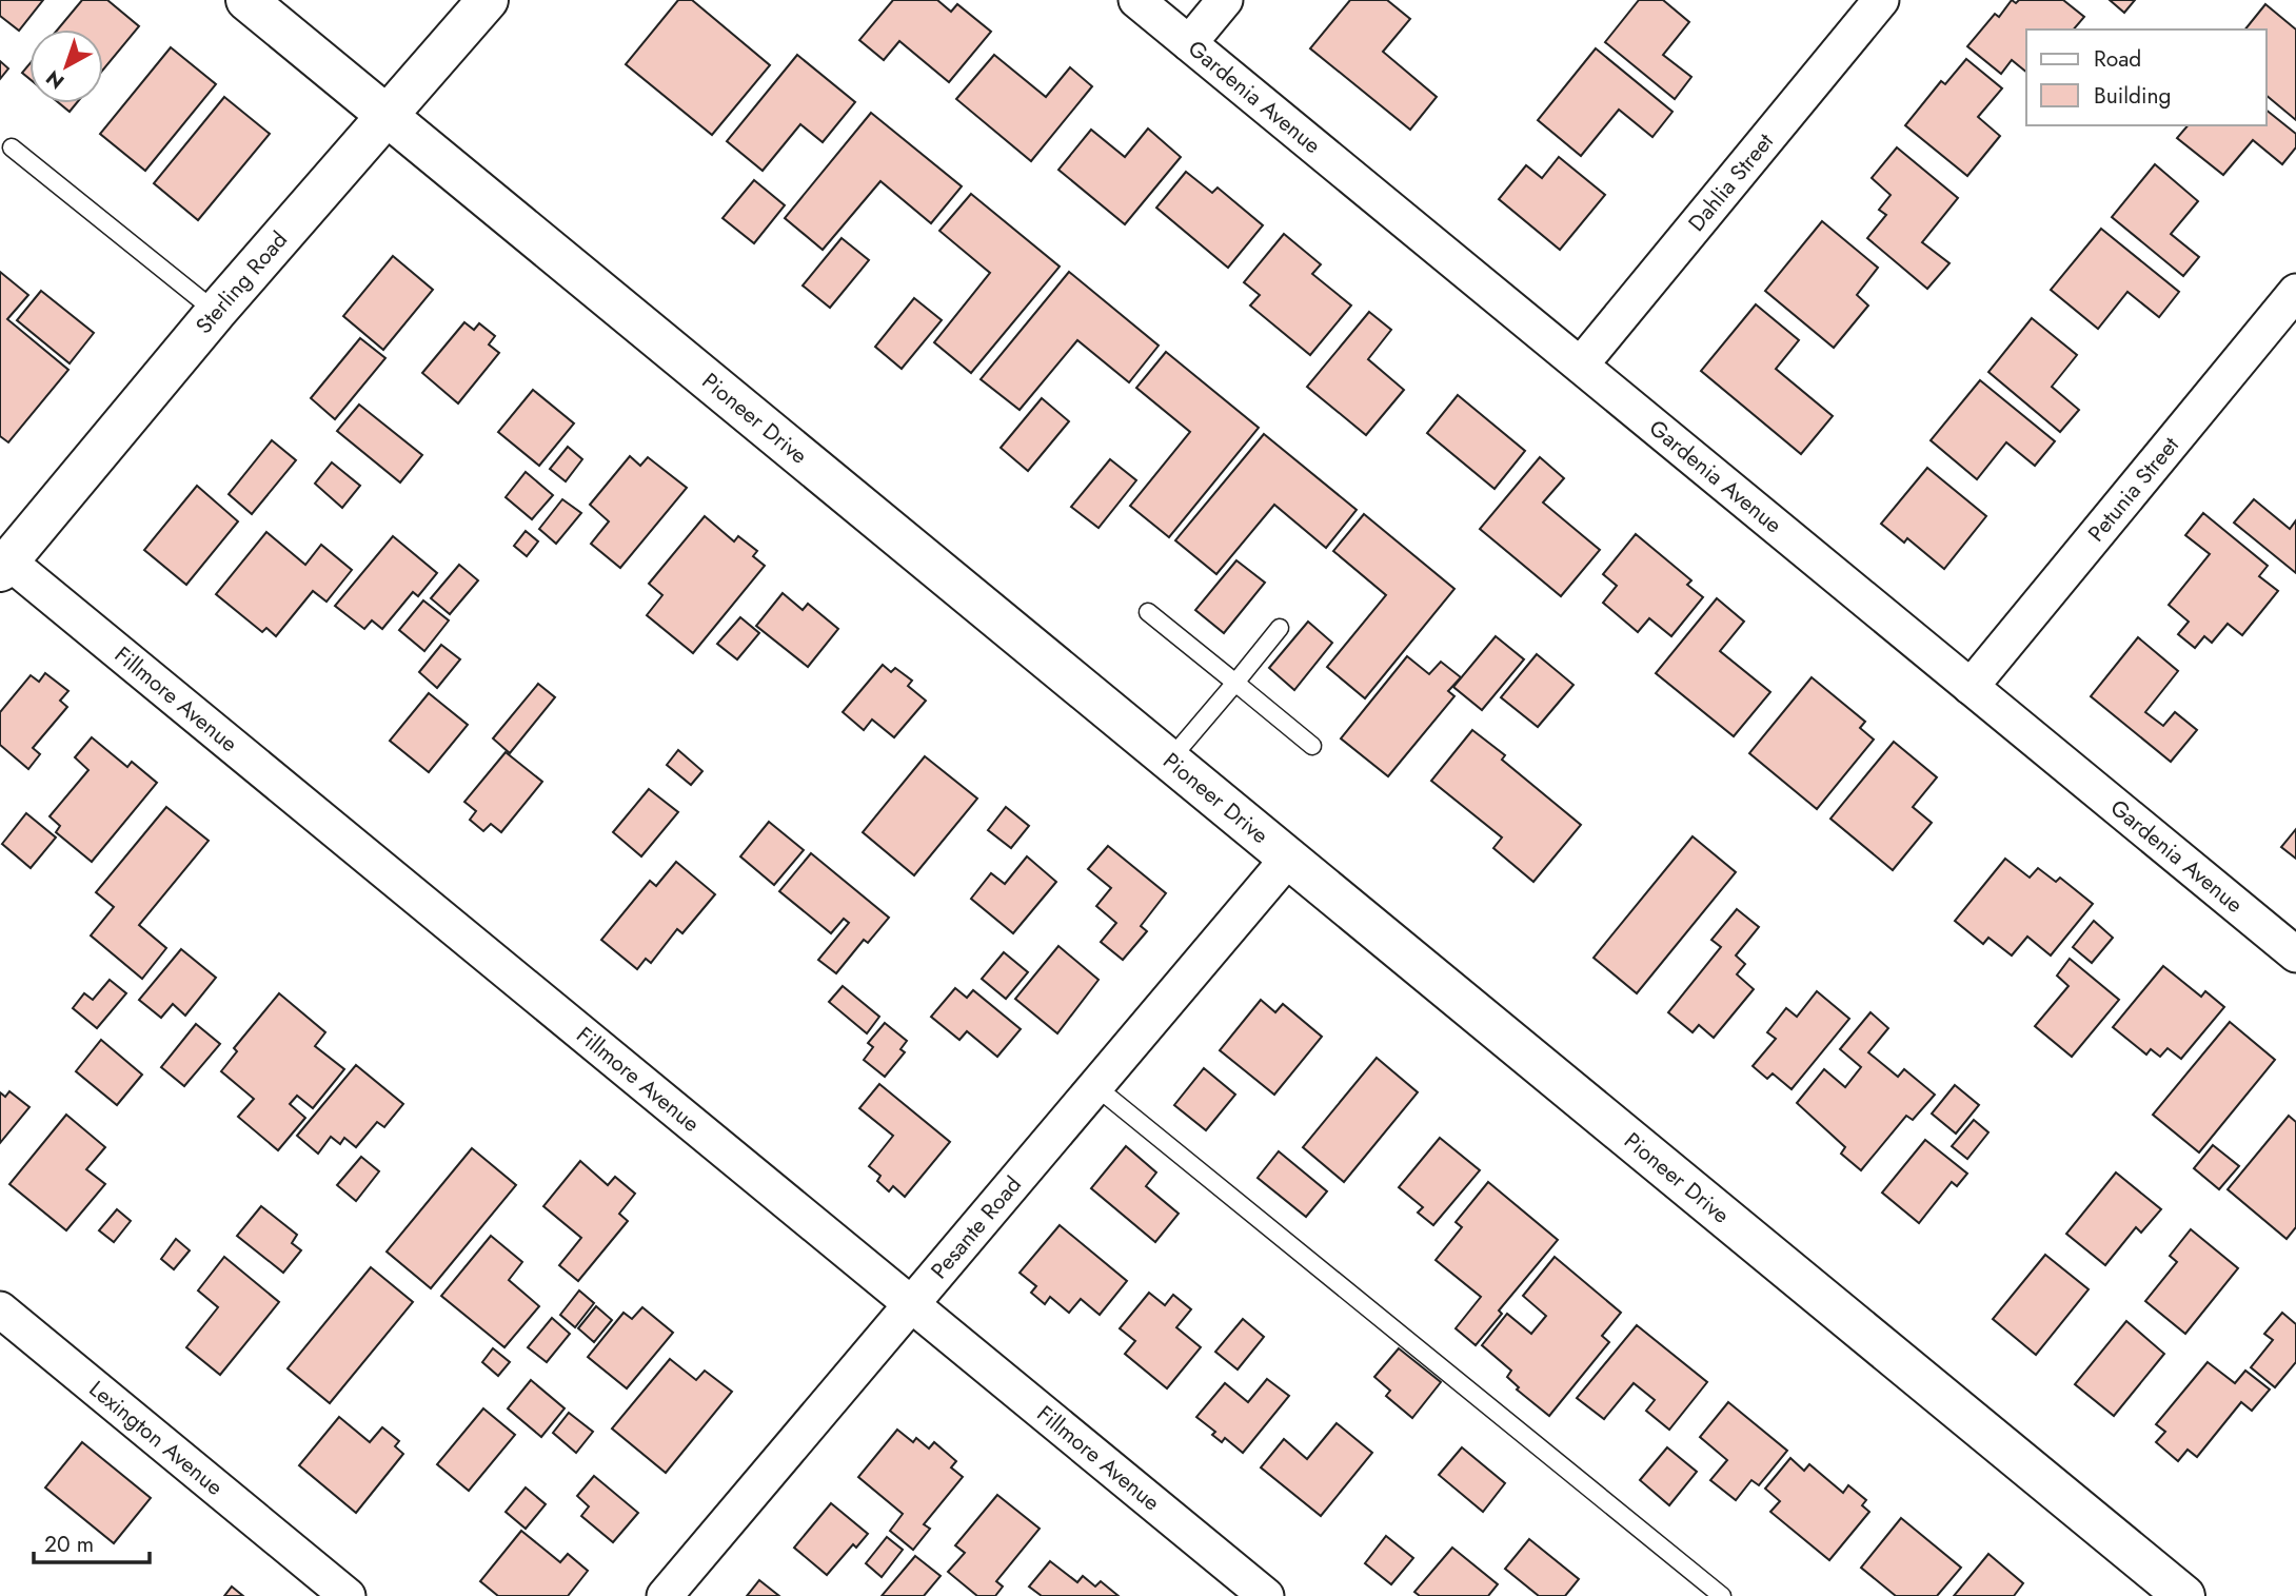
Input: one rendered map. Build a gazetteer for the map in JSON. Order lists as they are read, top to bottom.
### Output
{
  "streets": {
    "street": [
      "Gardenia Avenue",
      "Dahlia Street",
      "Sterling Road",
      "Pioneer Drive",
      "Petunia Street",
      "Fillmore Avenue",
      "Pesante Road",
      "Lexington Avenue"
    ]
  },
  "crossings": [
    ["Gardenia Avenue", "Dahlia Street"],
    ["Gardenia Avenue", "Petunia Street"],
    ["Sterling Road", "Pioneer Drive"],
    ["Sterling Road", "Fillmore Avenue"],
    ["Pioneer Drive", "Pesante Road"],
    ["Fillmore Avenue", "Pesante Road"]
  ],
  "legend": ["Road", "Building"],
  "scale_bar": "20 m",
  "north": "bottom left"
}
